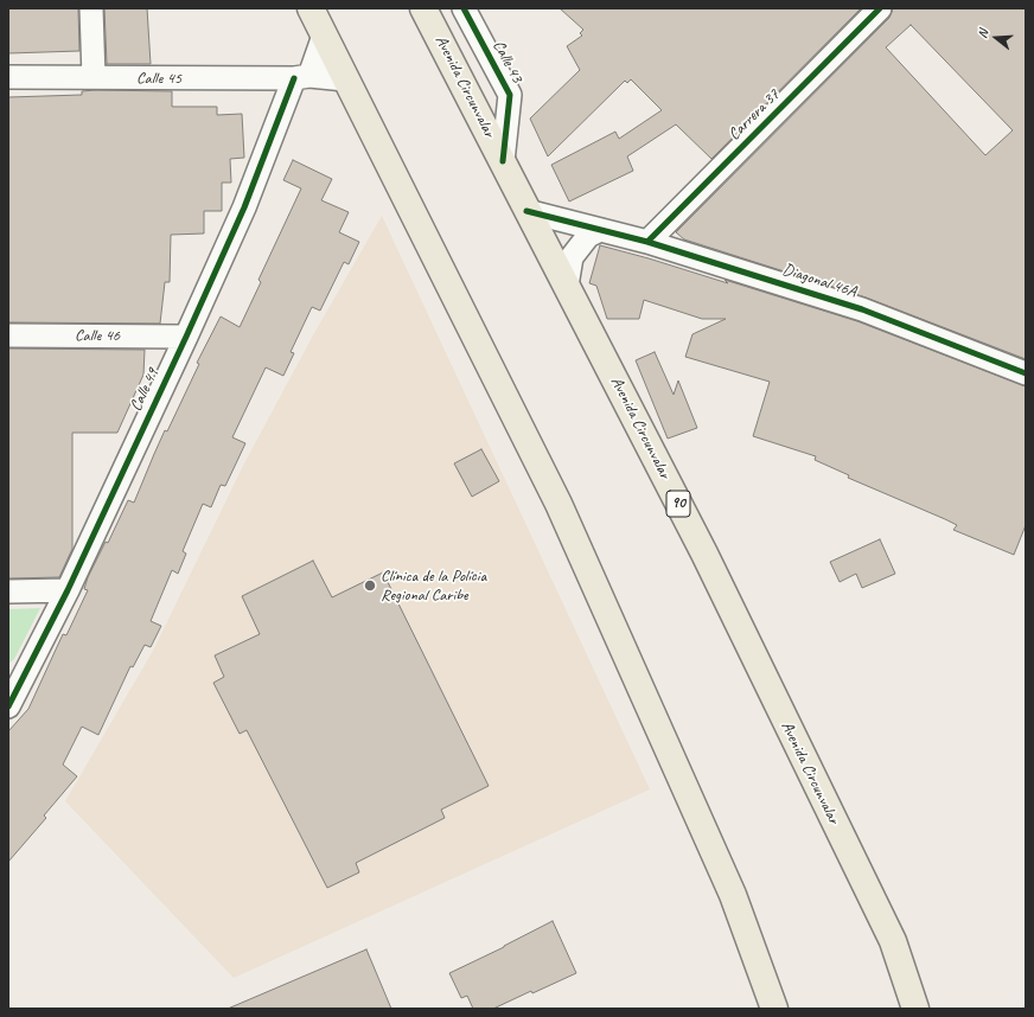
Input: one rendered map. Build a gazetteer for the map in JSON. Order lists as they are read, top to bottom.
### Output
{
  "streets": {
    "highway": ["Avenida Circunvalar", "90"],
    "street": [
      "Calle 43",
      "Calle 45",
      "Carrera 37",
      "Diagonal 46A",
      "Calle 46",
      "Calle 49"
    ]
  },
  "crossings": [
    ["Calle 43", "Avenida Circunvalar"],
    ["Calle 45", "Calle 49"],
    ["Avenida Circunvalar", "Diagonal 46A"],
    ["Carrera 37", "Diagonal 46A"],
    ["Calle 46", "Calle 49"]
  ],
  "places": ["Clínica de la Polícia Regional Caribe"],
  "north": "left"
}
